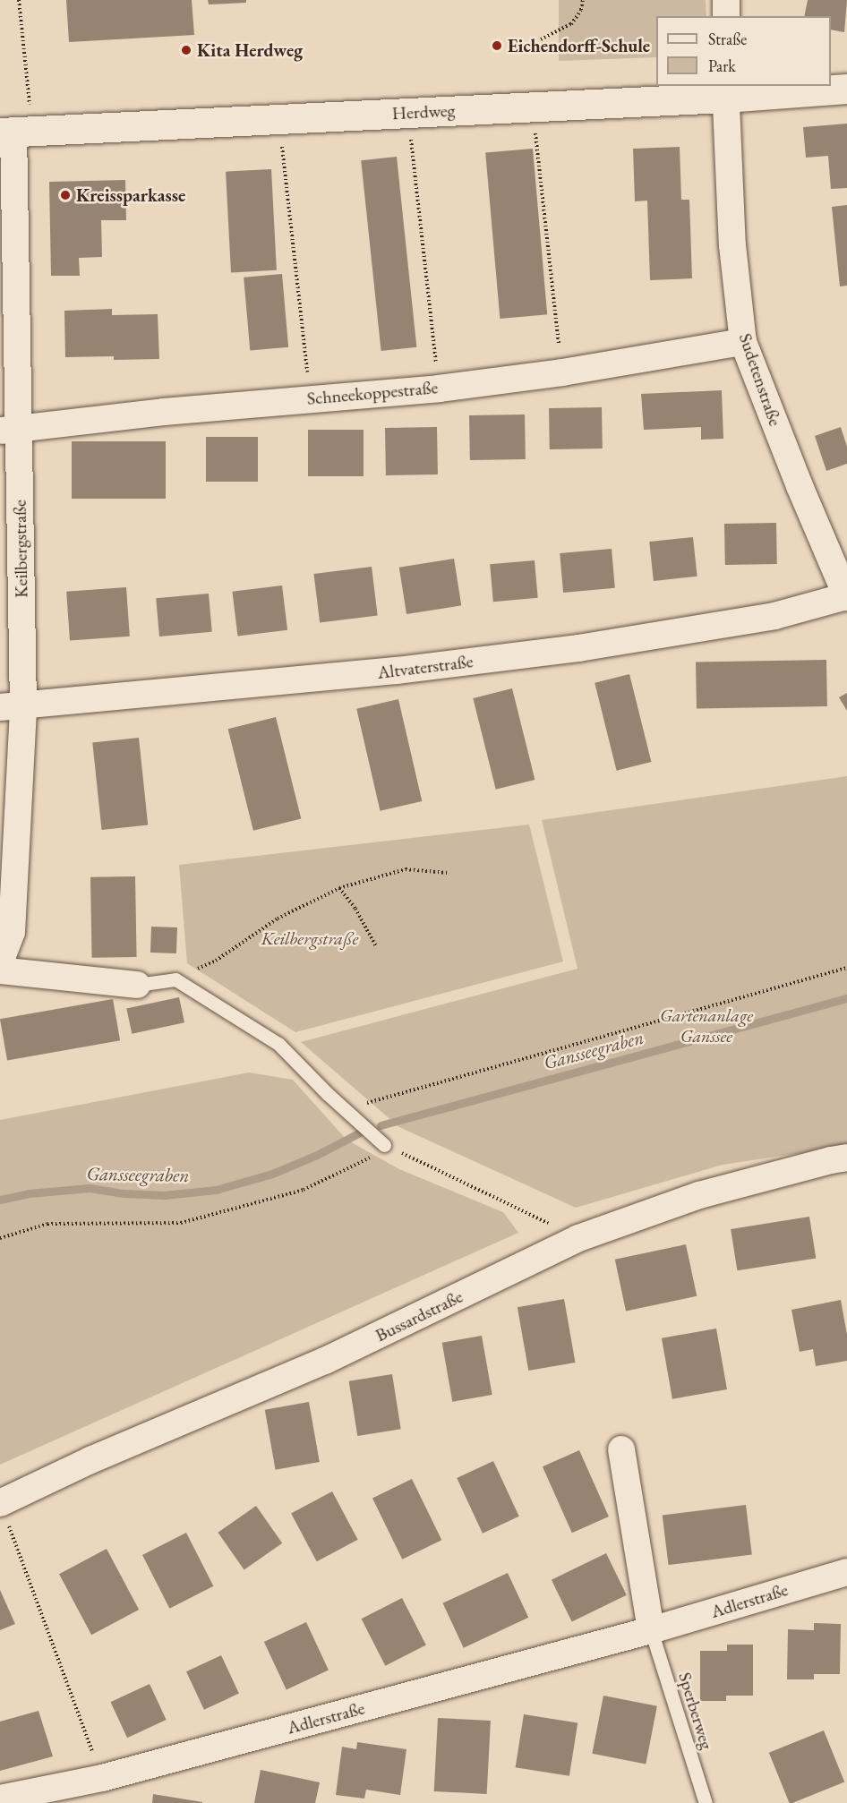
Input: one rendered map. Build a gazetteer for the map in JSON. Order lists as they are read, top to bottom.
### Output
{
  "streets": {
    "street": [
      "Herdweg",
      "Sudetenstraße",
      "Schneekoppestraße",
      "Keilbergstraße",
      "Altvaterstraße",
      "Bussardstraße",
      "Adlerstraße"
    ],
    "lane": ["Sperberweg"]
  },
  "crossings": [
    ["Herdweg", "Sudetenstraße"],
    ["Herdweg", "Keilbergstraße"],
    ["Sudetenstraße", "Schneekoppestraße"],
    ["Sudetenstraße", "Altvaterstraße"],
    ["Schneekoppestraße", "Keilbergstraße"],
    ["Keilbergstraße", "Altvaterstraße"],
    ["Adlerstraße", "Sperberweg"]
  ],
  "water": ["Gansseegraben"],
  "parks": ["Keilbergstraße", "Gartenanlage Ganssee"],
  "places": ["Eichendorff-Schule", "Kita Herdweg", "Kreissparkasse"],
  "legend": ["Straße", "Park"]
}
